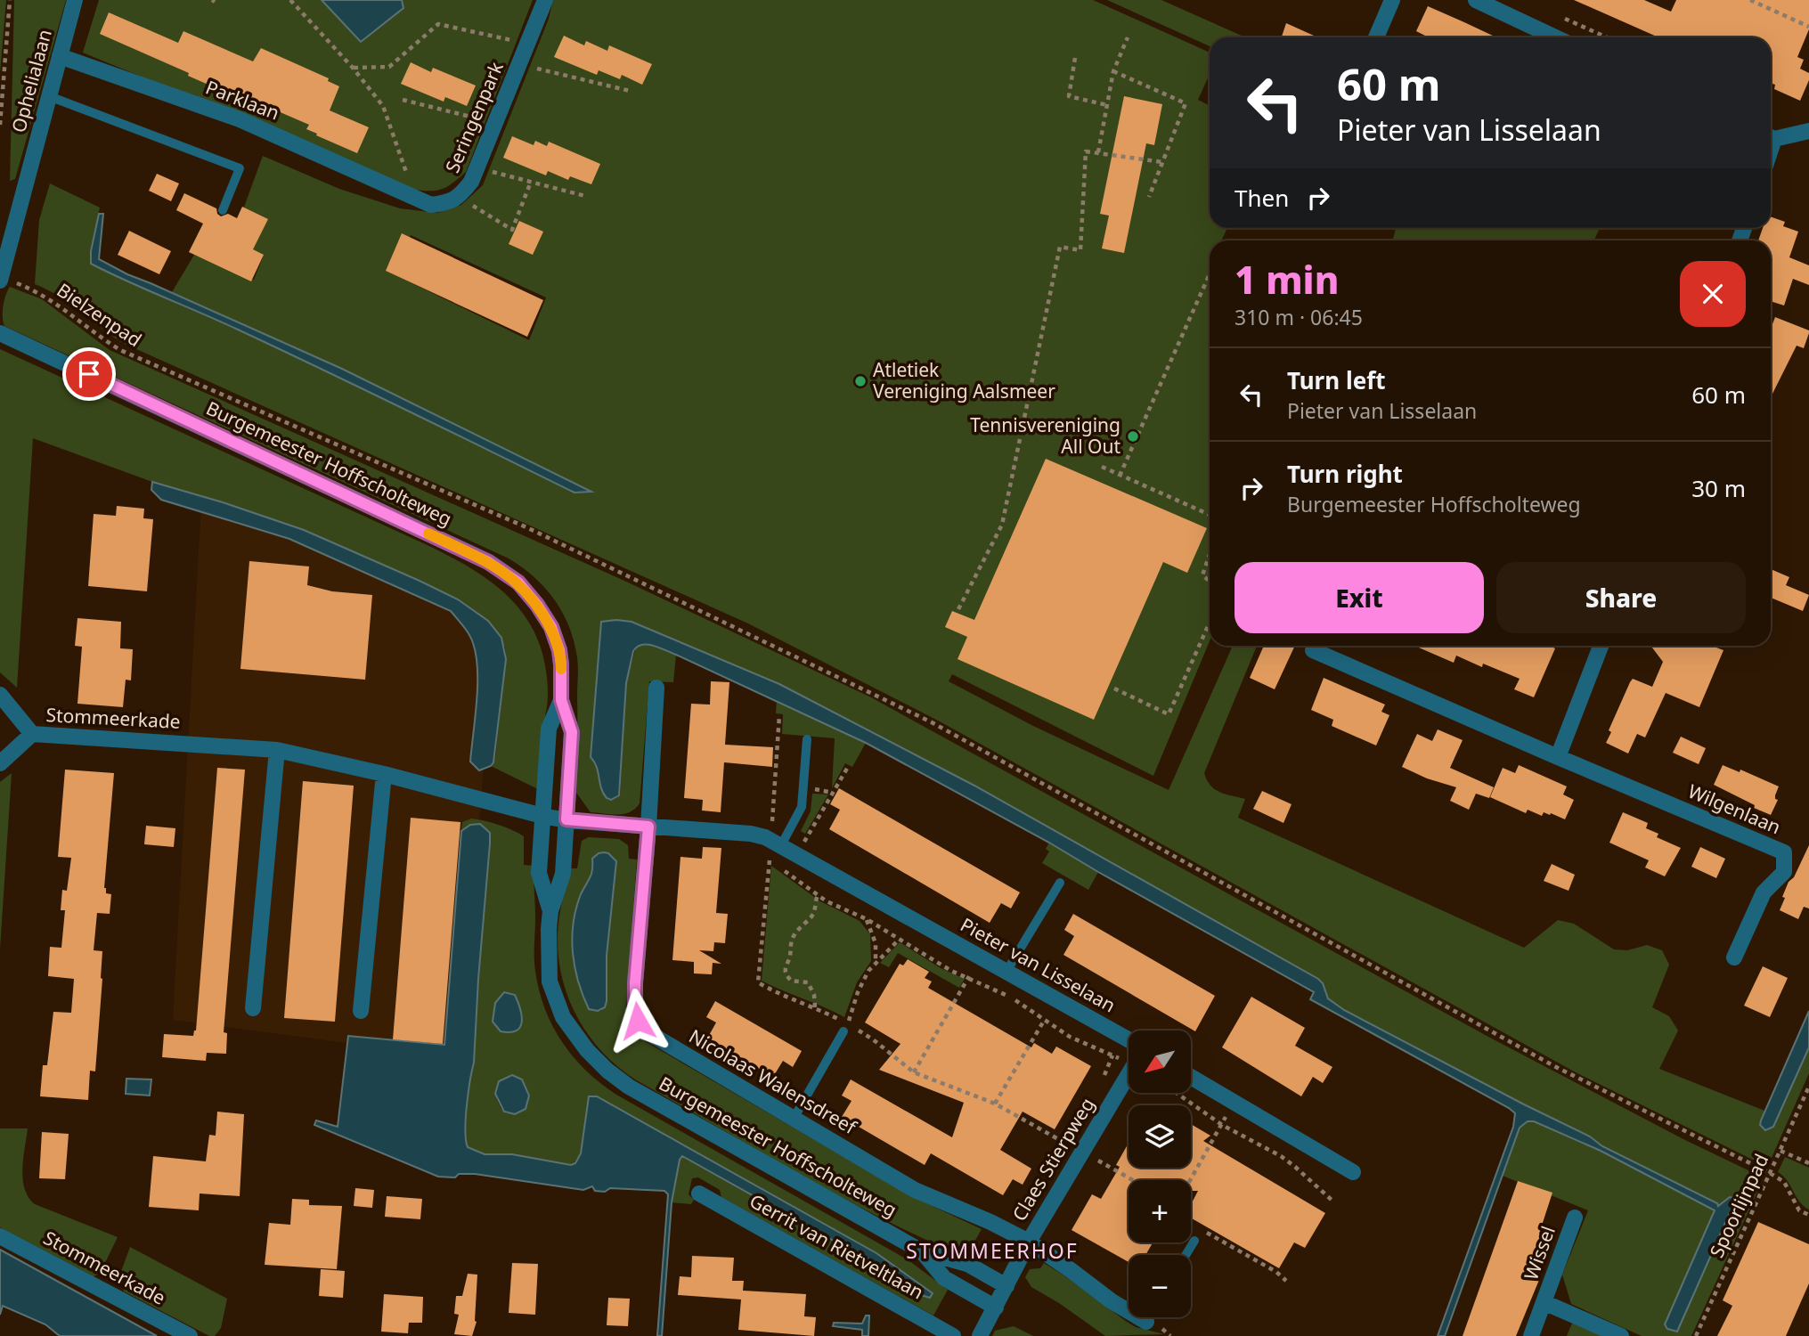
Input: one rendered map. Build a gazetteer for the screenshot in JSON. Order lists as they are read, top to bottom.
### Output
{
  "streets": {
    "street": [
      "Ophelialaan",
      "Parklaan",
      "Seringenpark",
      "Burgemeester Hoffscholteweg",
      "Stommeerkade",
      "Wilgenlaan",
      "Pieter van Lisselaan",
      "Nicolaas Walensdreef",
      "Claes Stierpweg",
      "Gerrit van Rietveltlaan",
      "Wissel"
    ],
    "path": ["Bielzenpad", "Spoorlijnpad"]
  },
  "crossings": [
    ["Ophelialaan", "Parklaan"],
    ["Ophelialaan", "Bielzenpad"],
    ["Parklaan", "Seringenpark"],
    ["Bielzenpad", "Spoorlijnpad"],
    ["Burgemeester Hoffscholteweg", "Pieter van Lisselaan"],
    ["Burgemeester Hoffscholteweg", "Claes Stierpweg"],
    ["Pieter van Lisselaan", "Nicolaas Walensdreef"],
    ["Nicolaas Walensdreef", "Claes Stierpweg"]
  ],
  "districts": ["STOMMEERHOF"],
  "places": ["Atletiek Vereniging Aalsmeer", "Tennisvereniging All Out"],
  "north": "bottom left",
  "page": {
    "turn": ["60 m", "Pieter van Lisselaan"],
    "then": "Then",
    "heading": ["1 min", "310 m · 06:45"],
    "list": [
      {
        "name": "Turn left",
        "note": "Pieter van Lisselaan",
        "value": "60 m"
      },
      {
        "name": "Turn right",
        "note": "Burgemeester Hoffscholteweg",
        "value": "30 m"
      }
    ],
    "buttons": ["Exit", "Share"],
    "map_buttons": ["+", "−"]
  }
}
